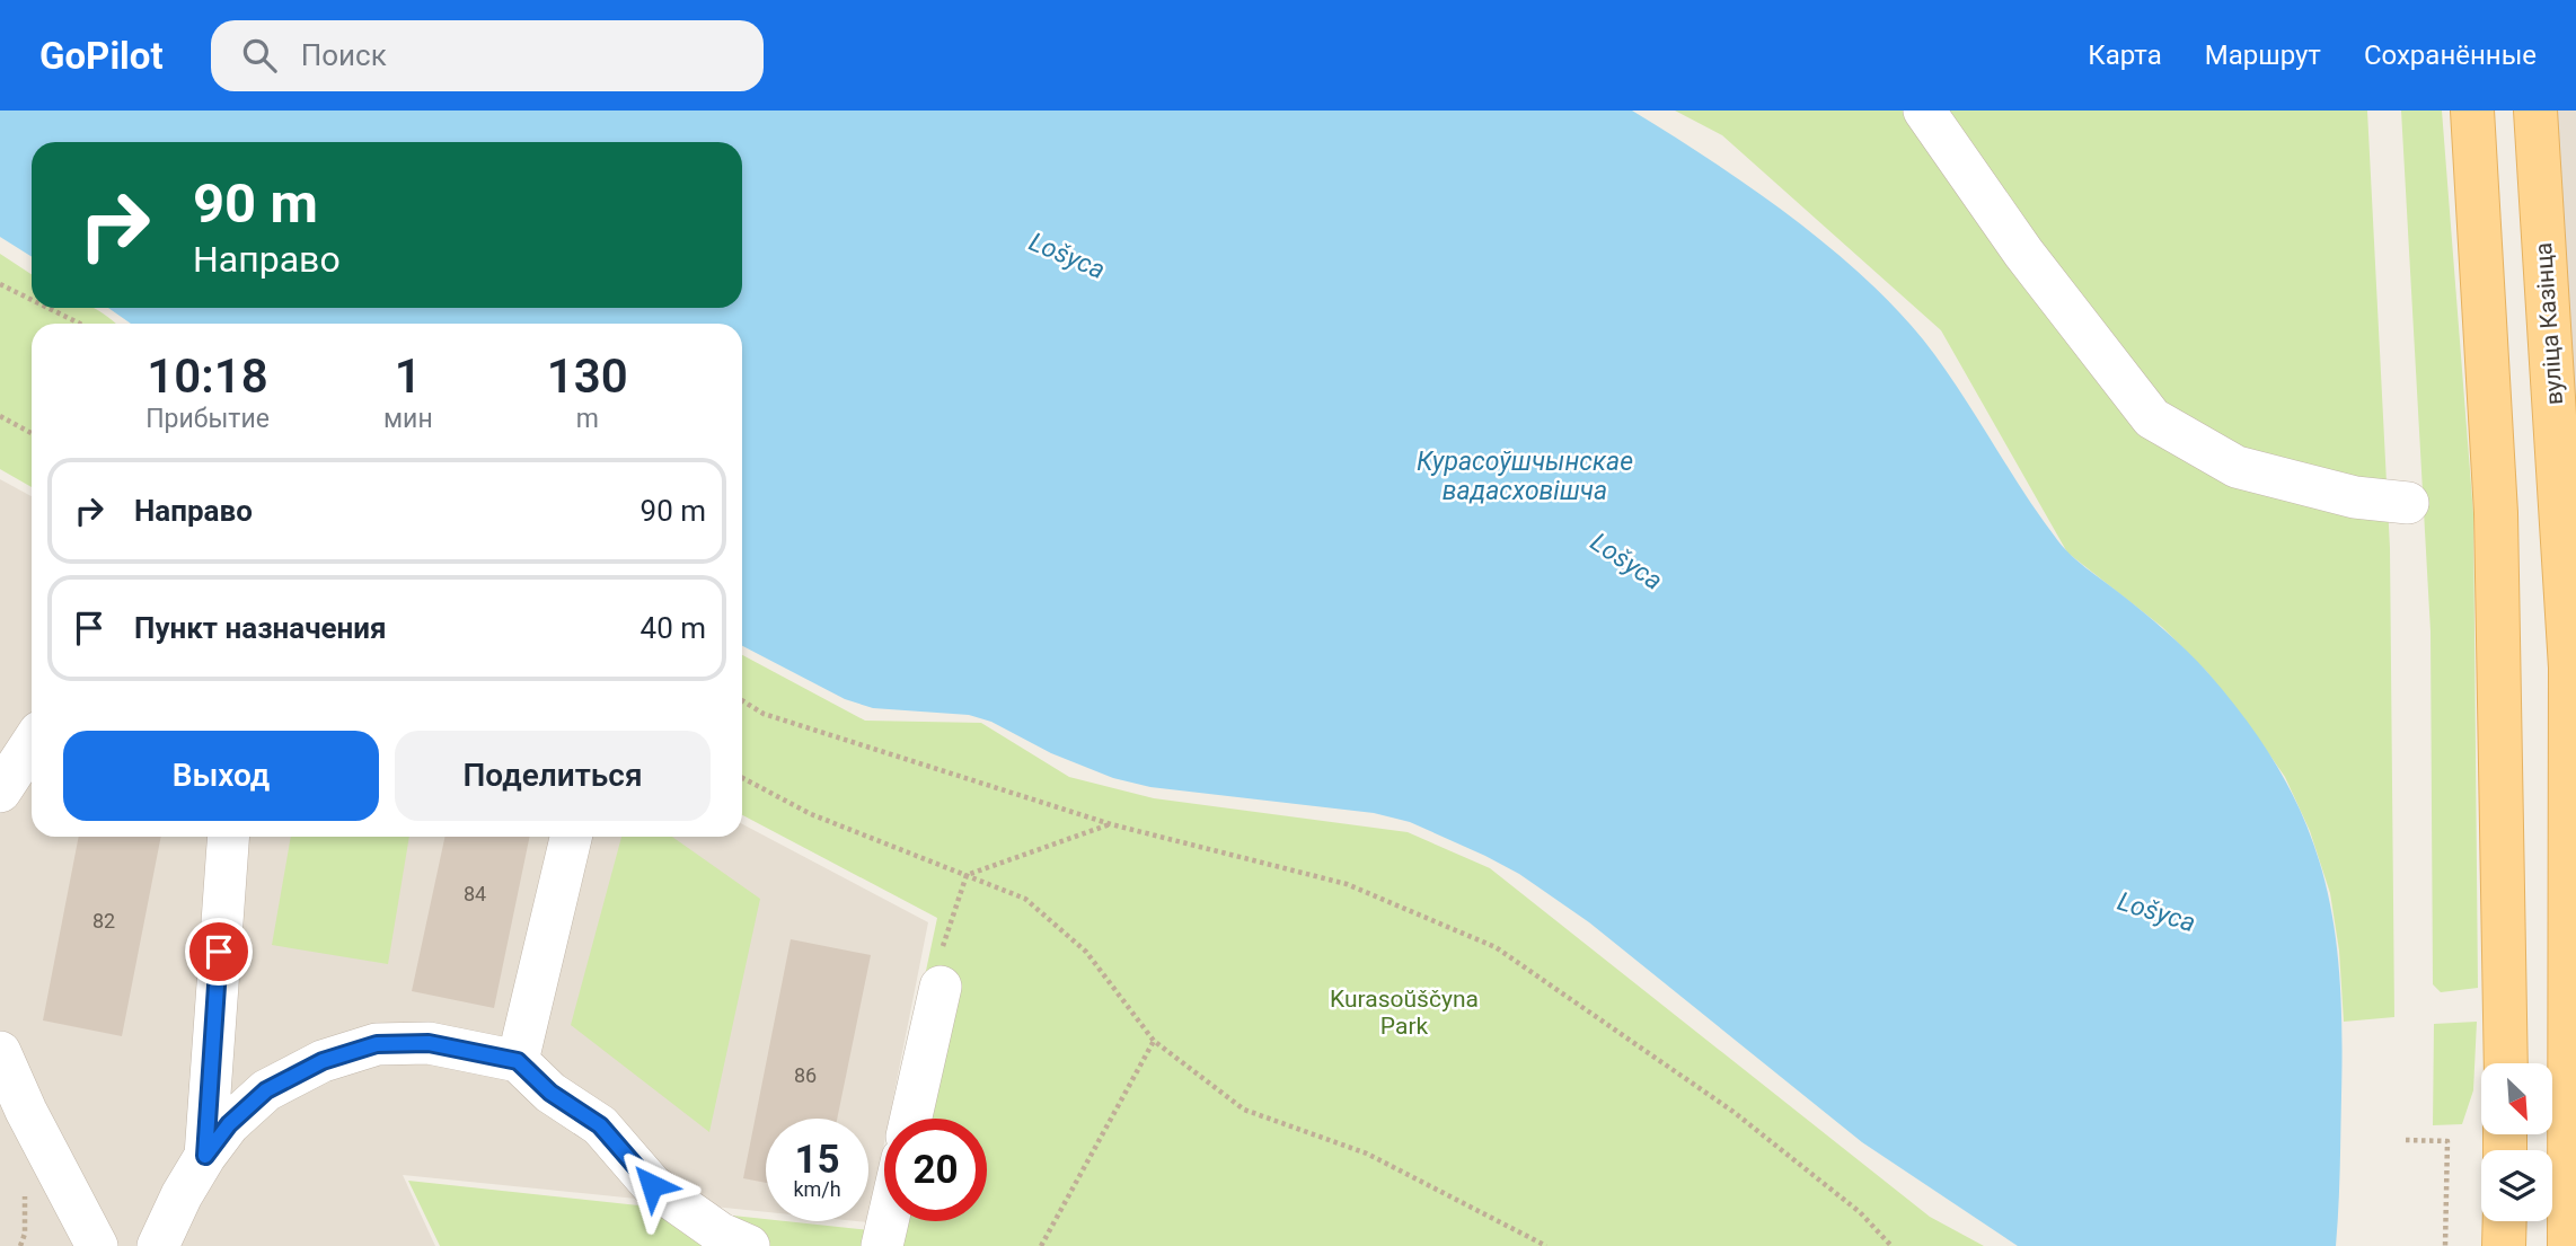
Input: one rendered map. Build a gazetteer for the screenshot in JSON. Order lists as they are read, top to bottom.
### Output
{
  "streets": {
    "main road": ["вуліца Казінца"]
  },
  "water": ["Lošyca", "Курасоўшчынскае вадасховішча"],
  "parks": ["Kurasoŭščyna Park"],
  "house_numbers": ["84", "82", "86"],
  "north": "bottom right",
  "page": {
    "header": "GoPilot",
    "search": "Поиск",
    "nav": ["Карта", "Маршрут", "Сохранённые"],
    "turn": ["90 m", "Направо"],
    "eta": [
      "10:18",
      "Прибытие",
      "1",
      "мин",
      "130",
      "m"
    ],
    "list": [
      {
        "name": "Направо",
        "value": "90 m"
      },
      {
        "name": "Пункт назначения",
        "value": "40 m"
      }
    ],
    "buttons": ["Выход", "Поделиться"],
    "speed": "15 km/h",
    "limit": "20"
  }
}
